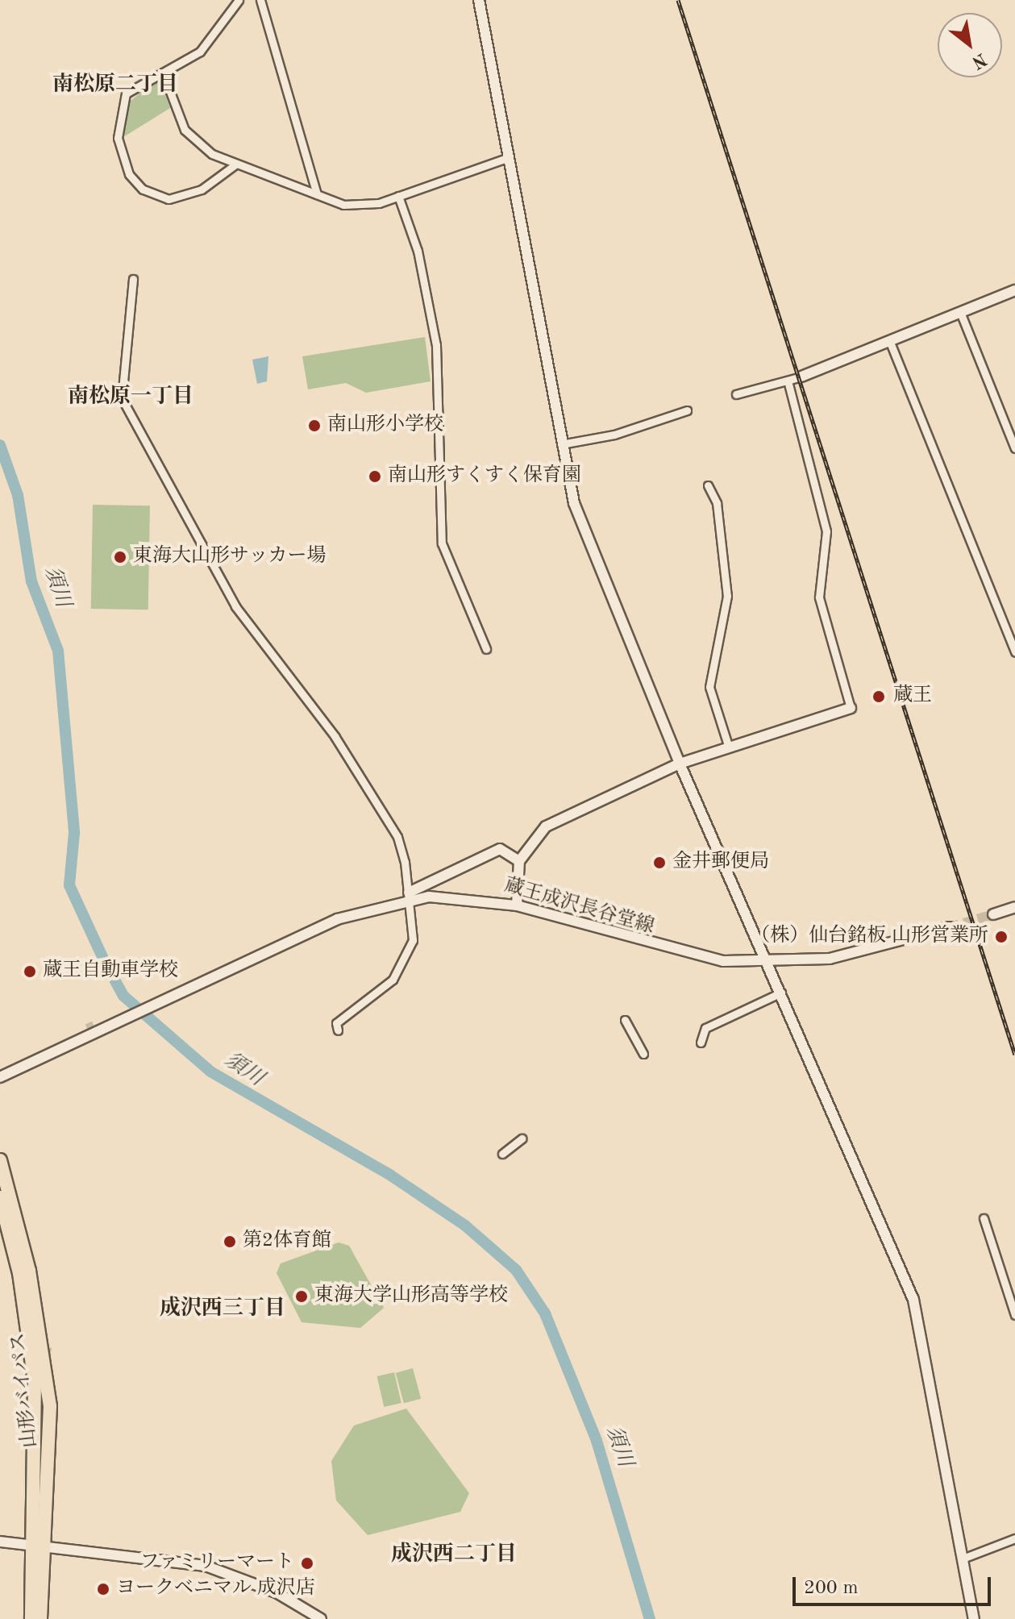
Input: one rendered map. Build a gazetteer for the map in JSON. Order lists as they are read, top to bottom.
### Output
{
  "streets": {
    "highway": ["山形バイパス"],
    "street": ["蔵王成沢長谷堂線"]
  },
  "districts": [
    "南松原二丁目",
    "南松原一丁目",
    "成沢西三丁目",
    "成沢西二丁目"
  ],
  "water": ["須川"],
  "places": [
    "南山形小学校",
    "南山形すくすく保育園",
    "東海大山形サッカー場",
    "蔵王",
    "金井郵便局",
    "（株）仙台銘板 山形営業所",
    "蔵王自動車学校",
    "第2体育館",
    "東海大学山形高等学校",
    "ファミリーマート",
    "ヨークベニマル 成沢店"
  ],
  "scale_bar": "200 m",
  "north": "bottom right"
}
